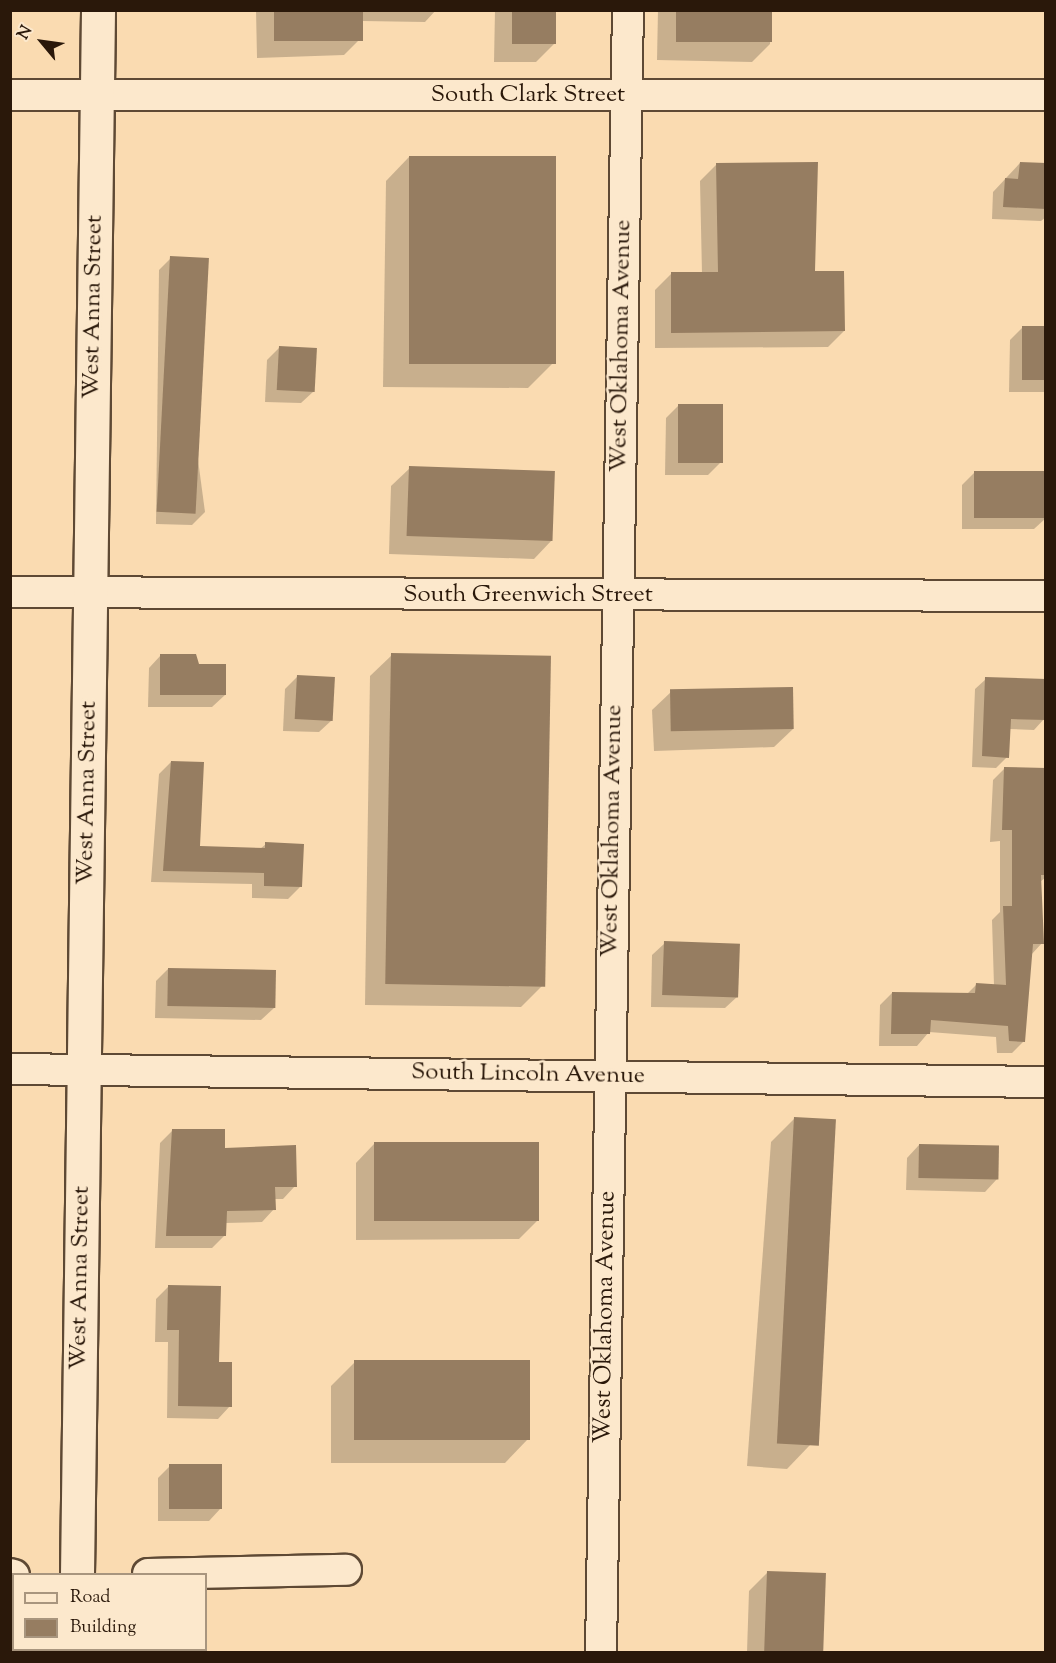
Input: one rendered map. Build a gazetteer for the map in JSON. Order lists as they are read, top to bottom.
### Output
{
  "streets": {
    "main road": ["West Anna Street"],
    "street": [
      "South Clark Street",
      "West Oklahoma Avenue",
      "South Greenwich Street",
      "South Lincoln Avenue"
    ]
  },
  "crossings": [
    ["South Clark Street", "West Anna Street"],
    ["South Clark Street", "West Oklahoma Avenue"],
    ["West Anna Street", "South Greenwich Street"],
    ["West Anna Street", "South Lincoln Avenue"],
    ["West Oklahoma Avenue", "South Greenwich Street"],
    ["West Oklahoma Avenue", "South Lincoln Avenue"]
  ],
  "legend": ["Road", "Building"],
  "north": "top left"
}
